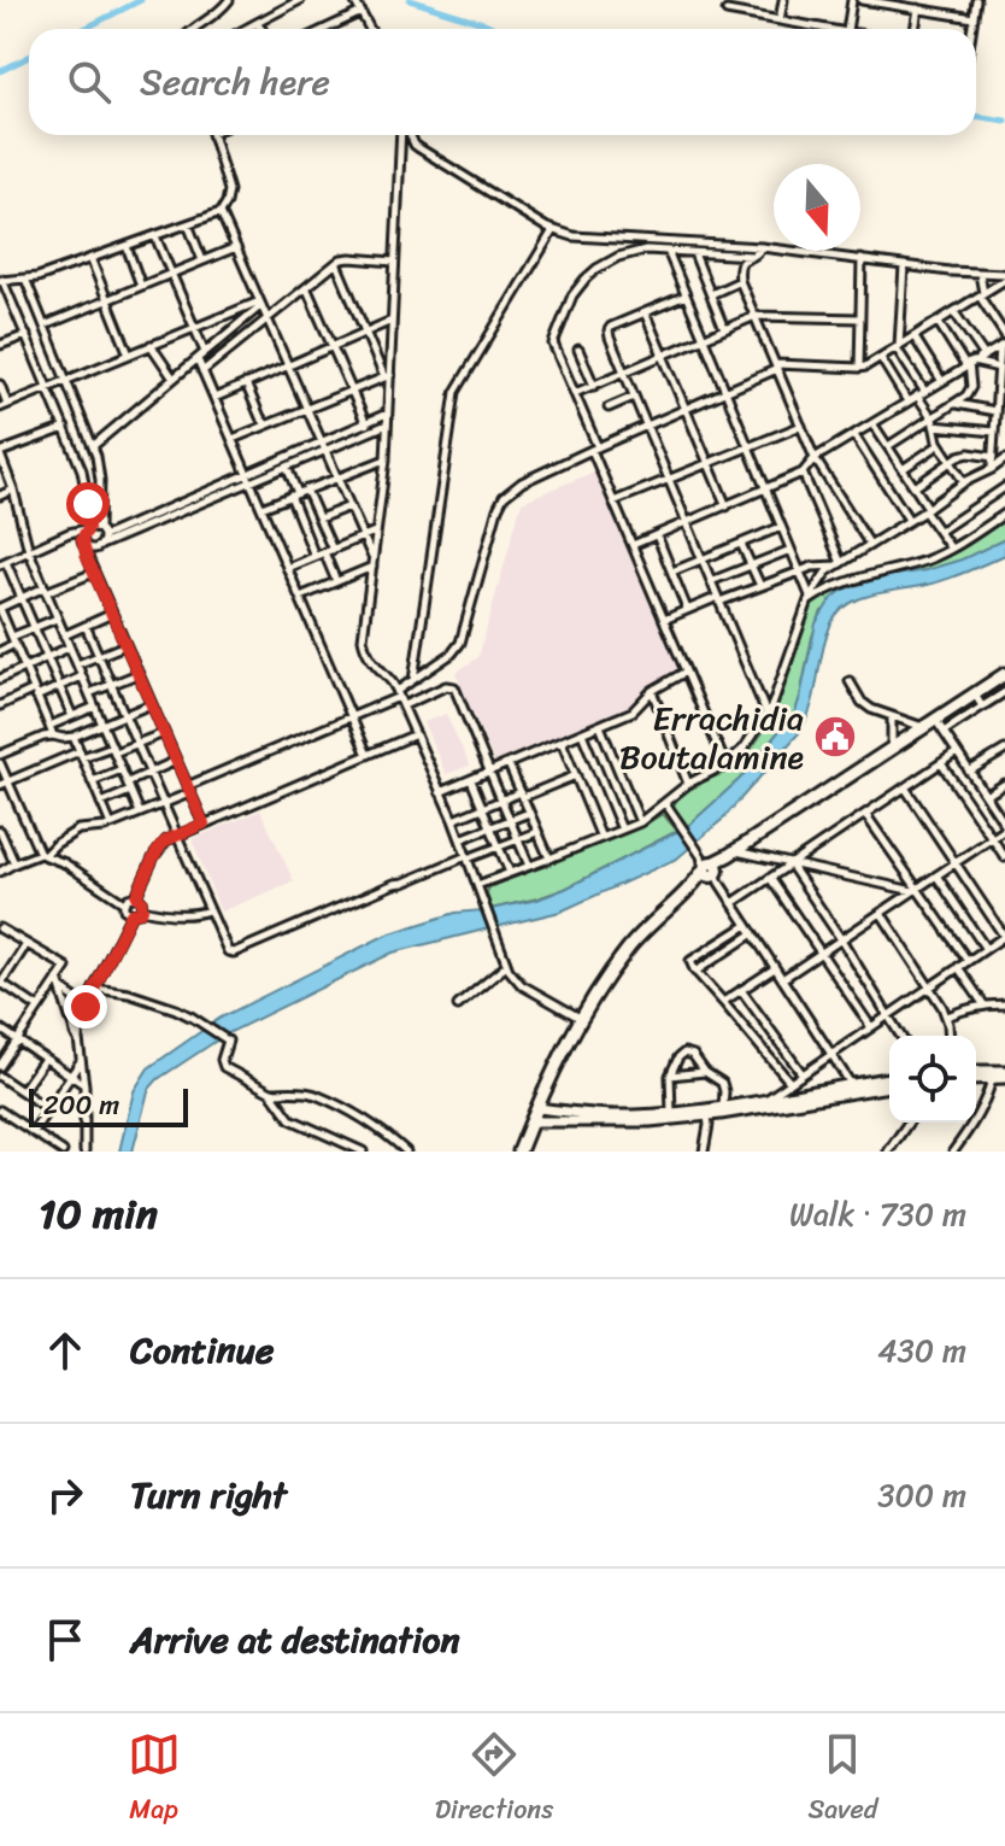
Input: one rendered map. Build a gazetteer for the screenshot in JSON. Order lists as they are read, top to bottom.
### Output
{
  "places": {
    "public building": ["Errachidia Boutalamine"]
  },
  "scale_bar": "200 m",
  "north": "bottom",
  "page": {
    "search": "Search here",
    "scale": "200 m",
    "heading": ["10 min", "Walk · 730 m"],
    "list": [
      ["Continue", "430 m"],
      ["Turn right", "300 m"],
      "Arrive at destination"
    ],
    "nav": ["Map", "Directions", "Saved"]
  }
}
